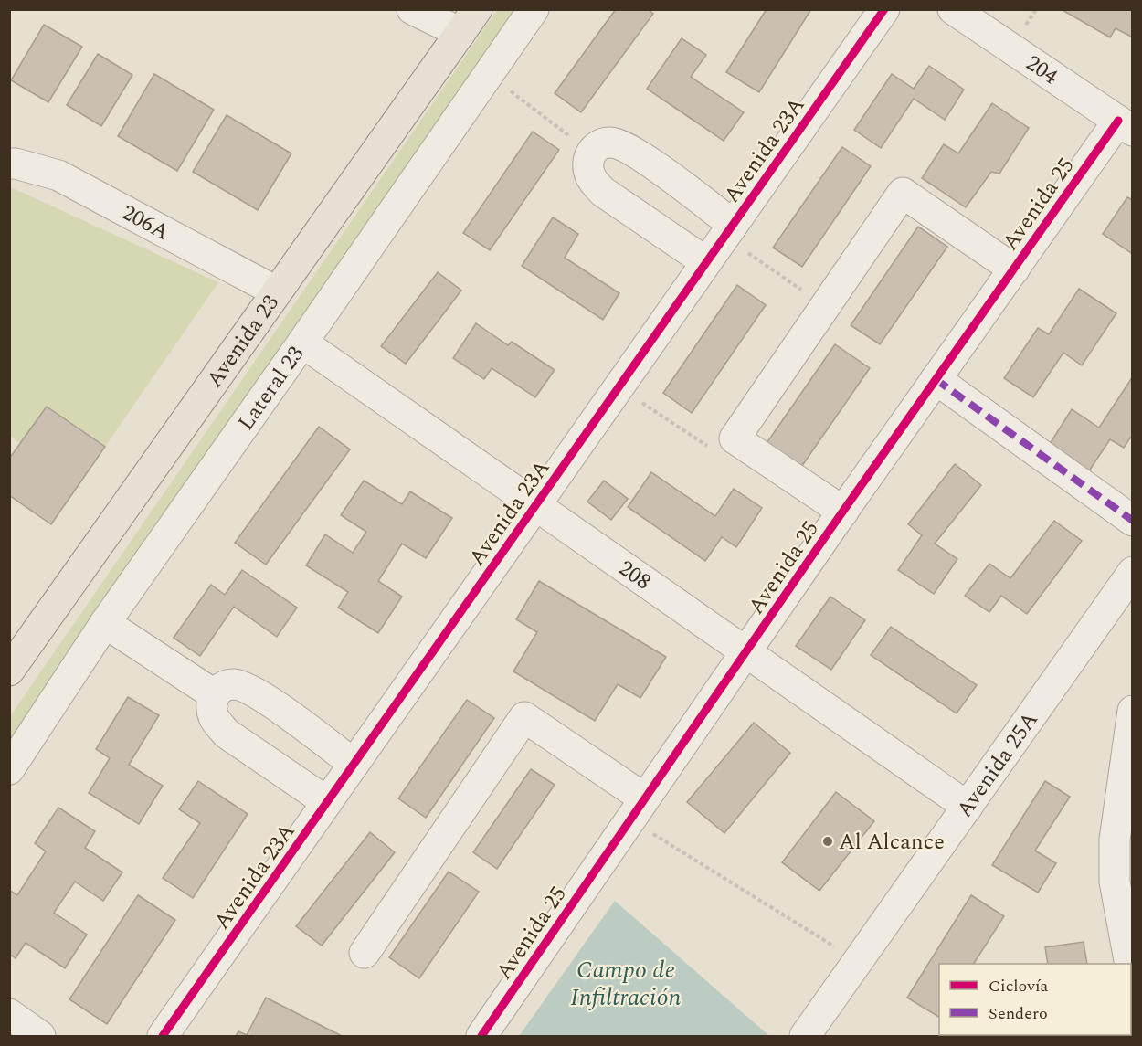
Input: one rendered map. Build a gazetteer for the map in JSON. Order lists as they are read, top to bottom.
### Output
{
  "streets": {
    "main road": ["Avenida 23"],
    "street": [
      "204",
      "Avenida 23A",
      "Avenida 25",
      "206A",
      "Lateral 23",
      "208",
      "Avenida 25A"
    ]
  },
  "crossings": [
    ["204", "Avenida 25"],
    ["Avenida 23A", "208"],
    ["Avenida 25", "208"],
    ["206A", "Avenida 23"],
    ["Lateral 23", "208"],
    ["208", "Avenida 25A"]
  ],
  "water": ["Campo de Infiltración"],
  "places": ["Al Alcance"],
  "legend": ["Ciclovía", "Sendero"]
}
